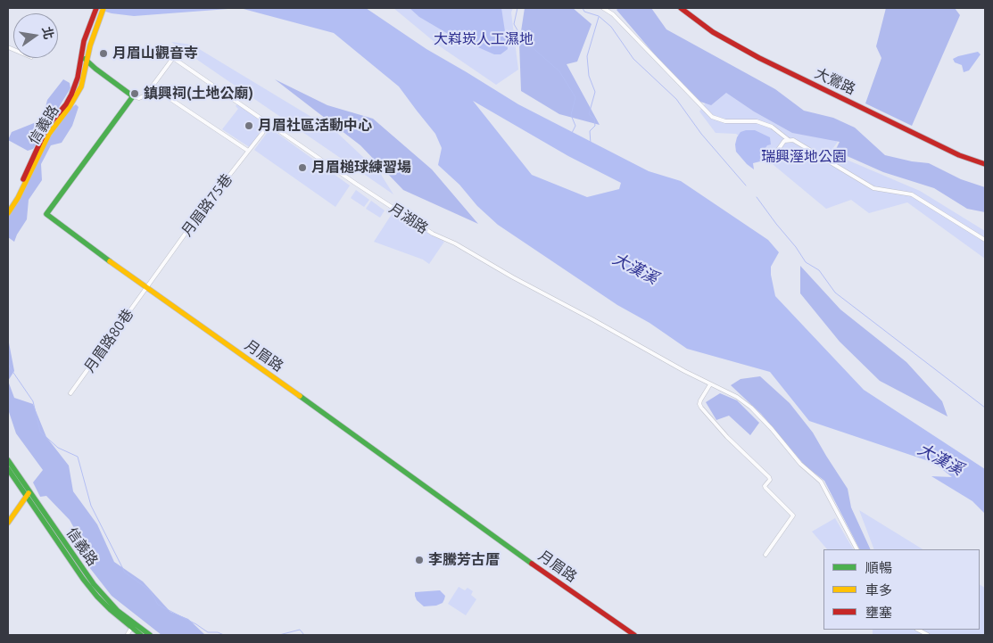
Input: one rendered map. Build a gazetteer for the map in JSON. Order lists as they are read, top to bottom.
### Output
{
  "streets": {
    "street": [
      "大鶯路",
      "信義路",
      "月眉路75巷",
      "月湖路",
      "月眉路80巷",
      "月眉路"
    ]
  },
  "crossings": [
    ["月眉路75巷", "月湖路"],
    ["月眉路75巷", "月眉路80巷"],
    ["月眉路75巷", "月眉路"],
    ["月湖路", "月眉路"],
    ["月眉路80巷", "月眉路"]
  ],
  "water": ["大漢溪"],
  "parks": ["大嵙崁人工濕地", "瑞興溼地公園"],
  "places": [
    "月眉山觀音寺",
    "鎮興祠(土地公廟)",
    "月眉社區活動中心",
    "月眉槌球練習場",
    "李騰芳古厝"
  ],
  "legend": ["順暢", "車多", "壅塞"],
  "north": "right"
}
